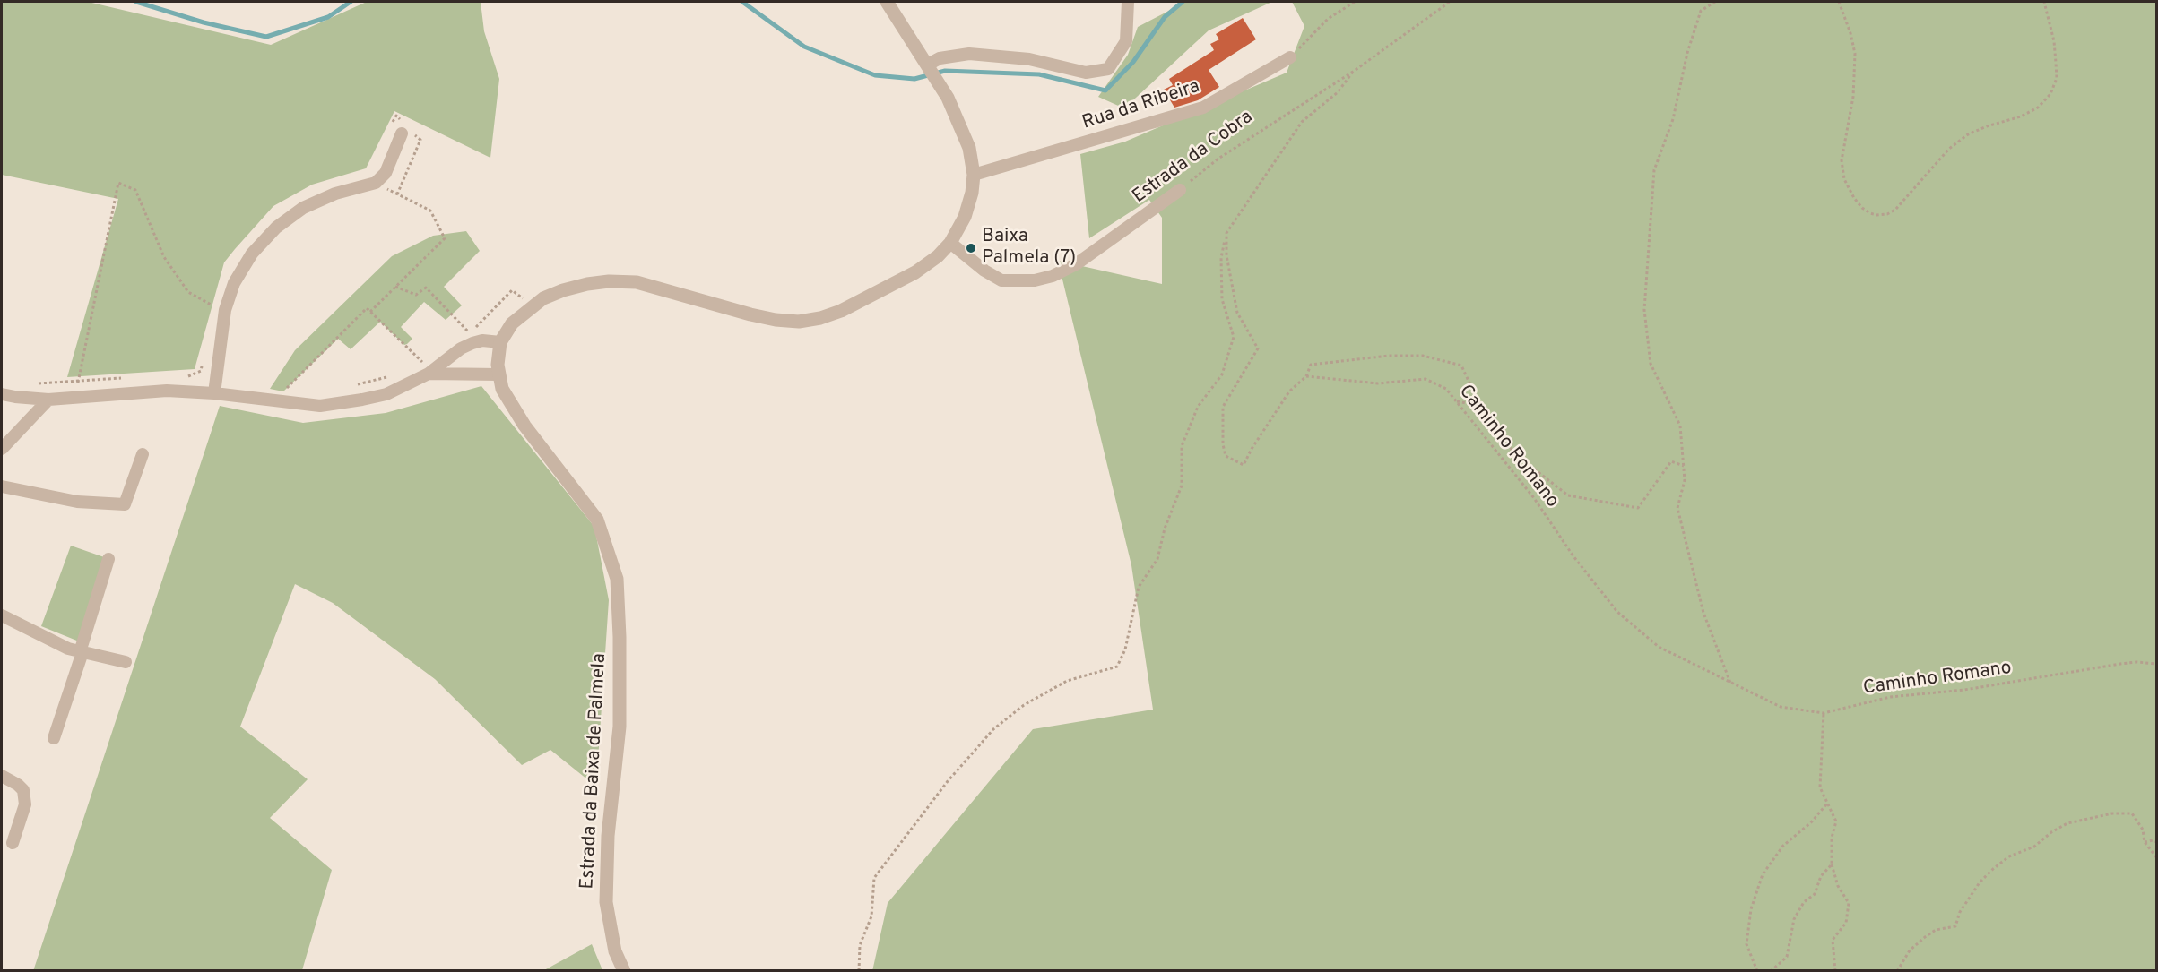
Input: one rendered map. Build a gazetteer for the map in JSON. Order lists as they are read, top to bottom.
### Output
{
  "streets": {
    "street": ["Rua da Ribeira", "Estrada da Cobra", "Estrada da Baixa de Palmela"],
    "path": ["Caminho Romano"]
  },
  "places": ["Baixa Palmela (7)"]
}
